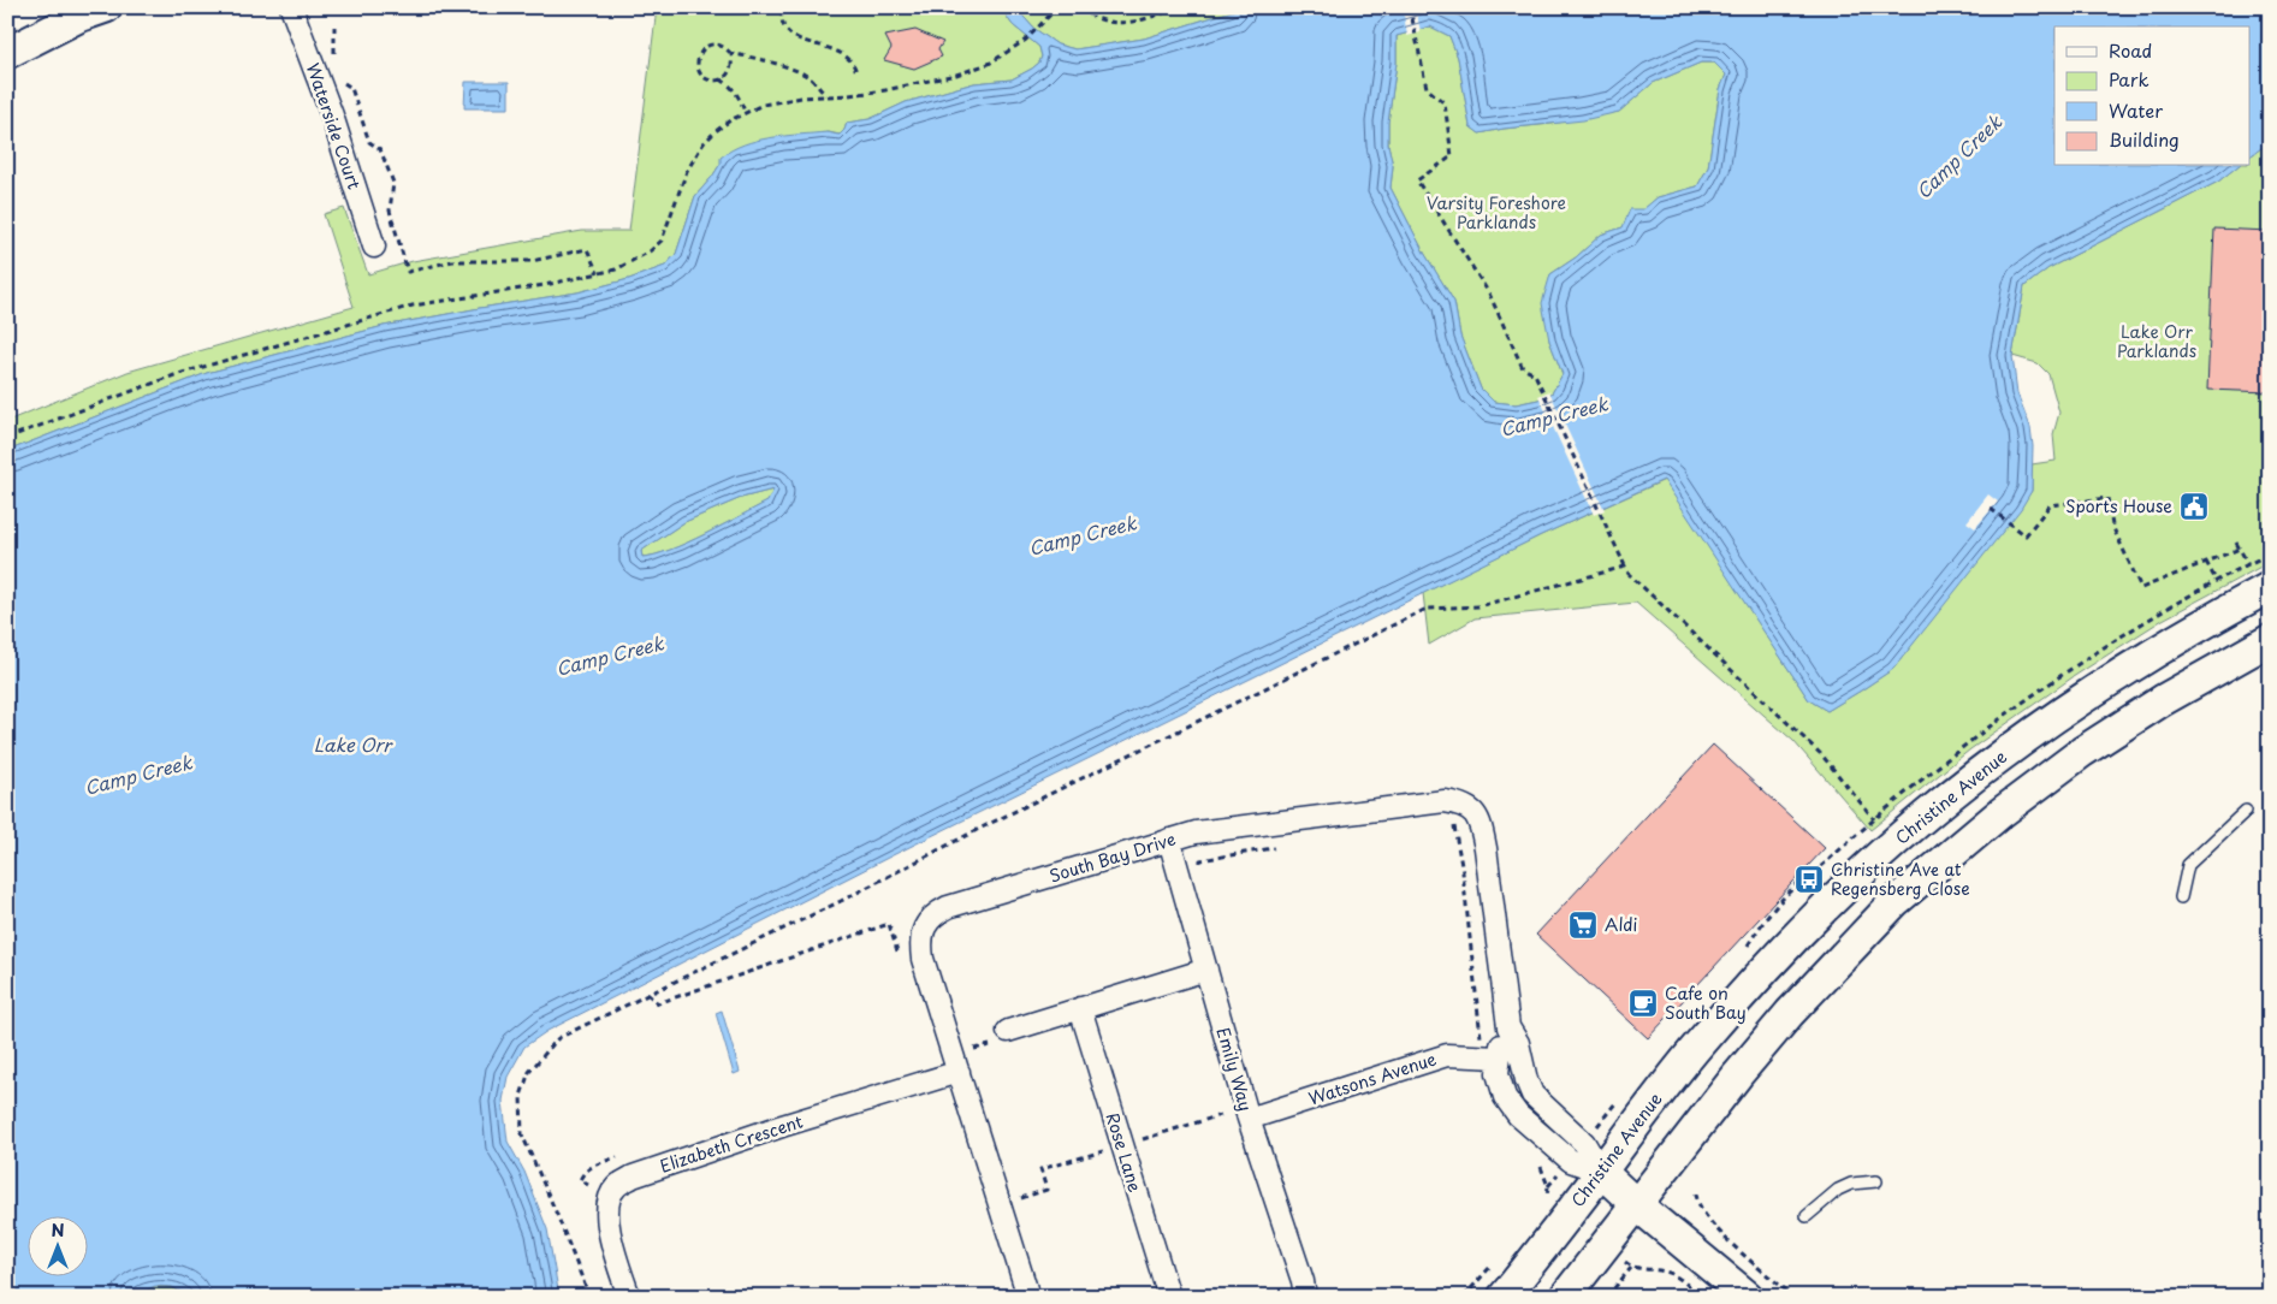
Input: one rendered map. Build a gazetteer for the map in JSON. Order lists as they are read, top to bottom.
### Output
{
  "streets": {
    "main road": ["Christine Avenue"],
    "street": [
      "Waterside Court",
      "South Bay Drive",
      "Emily Way",
      "Watsons Avenue",
      "Elizabeth Crescent",
      "Rose Lane"
    ]
  },
  "crossings": [
    ["Christine Avenue", "South Bay Drive"],
    ["South Bay Drive", "Emily Way"],
    ["South Bay Drive", "Watsons Avenue"],
    ["South Bay Drive", "Elizabeth Crescent"],
    ["Emily Way", "Watsons Avenue"]
  ],
  "water": ["Camp Creek", "Lake Orr"],
  "parks": ["Varsity Foreshore Parklands", "Lake Orr Parklands"],
  "places": {
    "public building": ["Sports House"],
    "bus stop": ["Christine Ave at Regensberg Close"],
    "supermarket": ["Aldi"],
    "cafe": ["Cafe on South Bay"]
  },
  "legend": [
    "Road",
    "Park",
    "Water",
    "Building"
  ],
  "north": "top"
}
